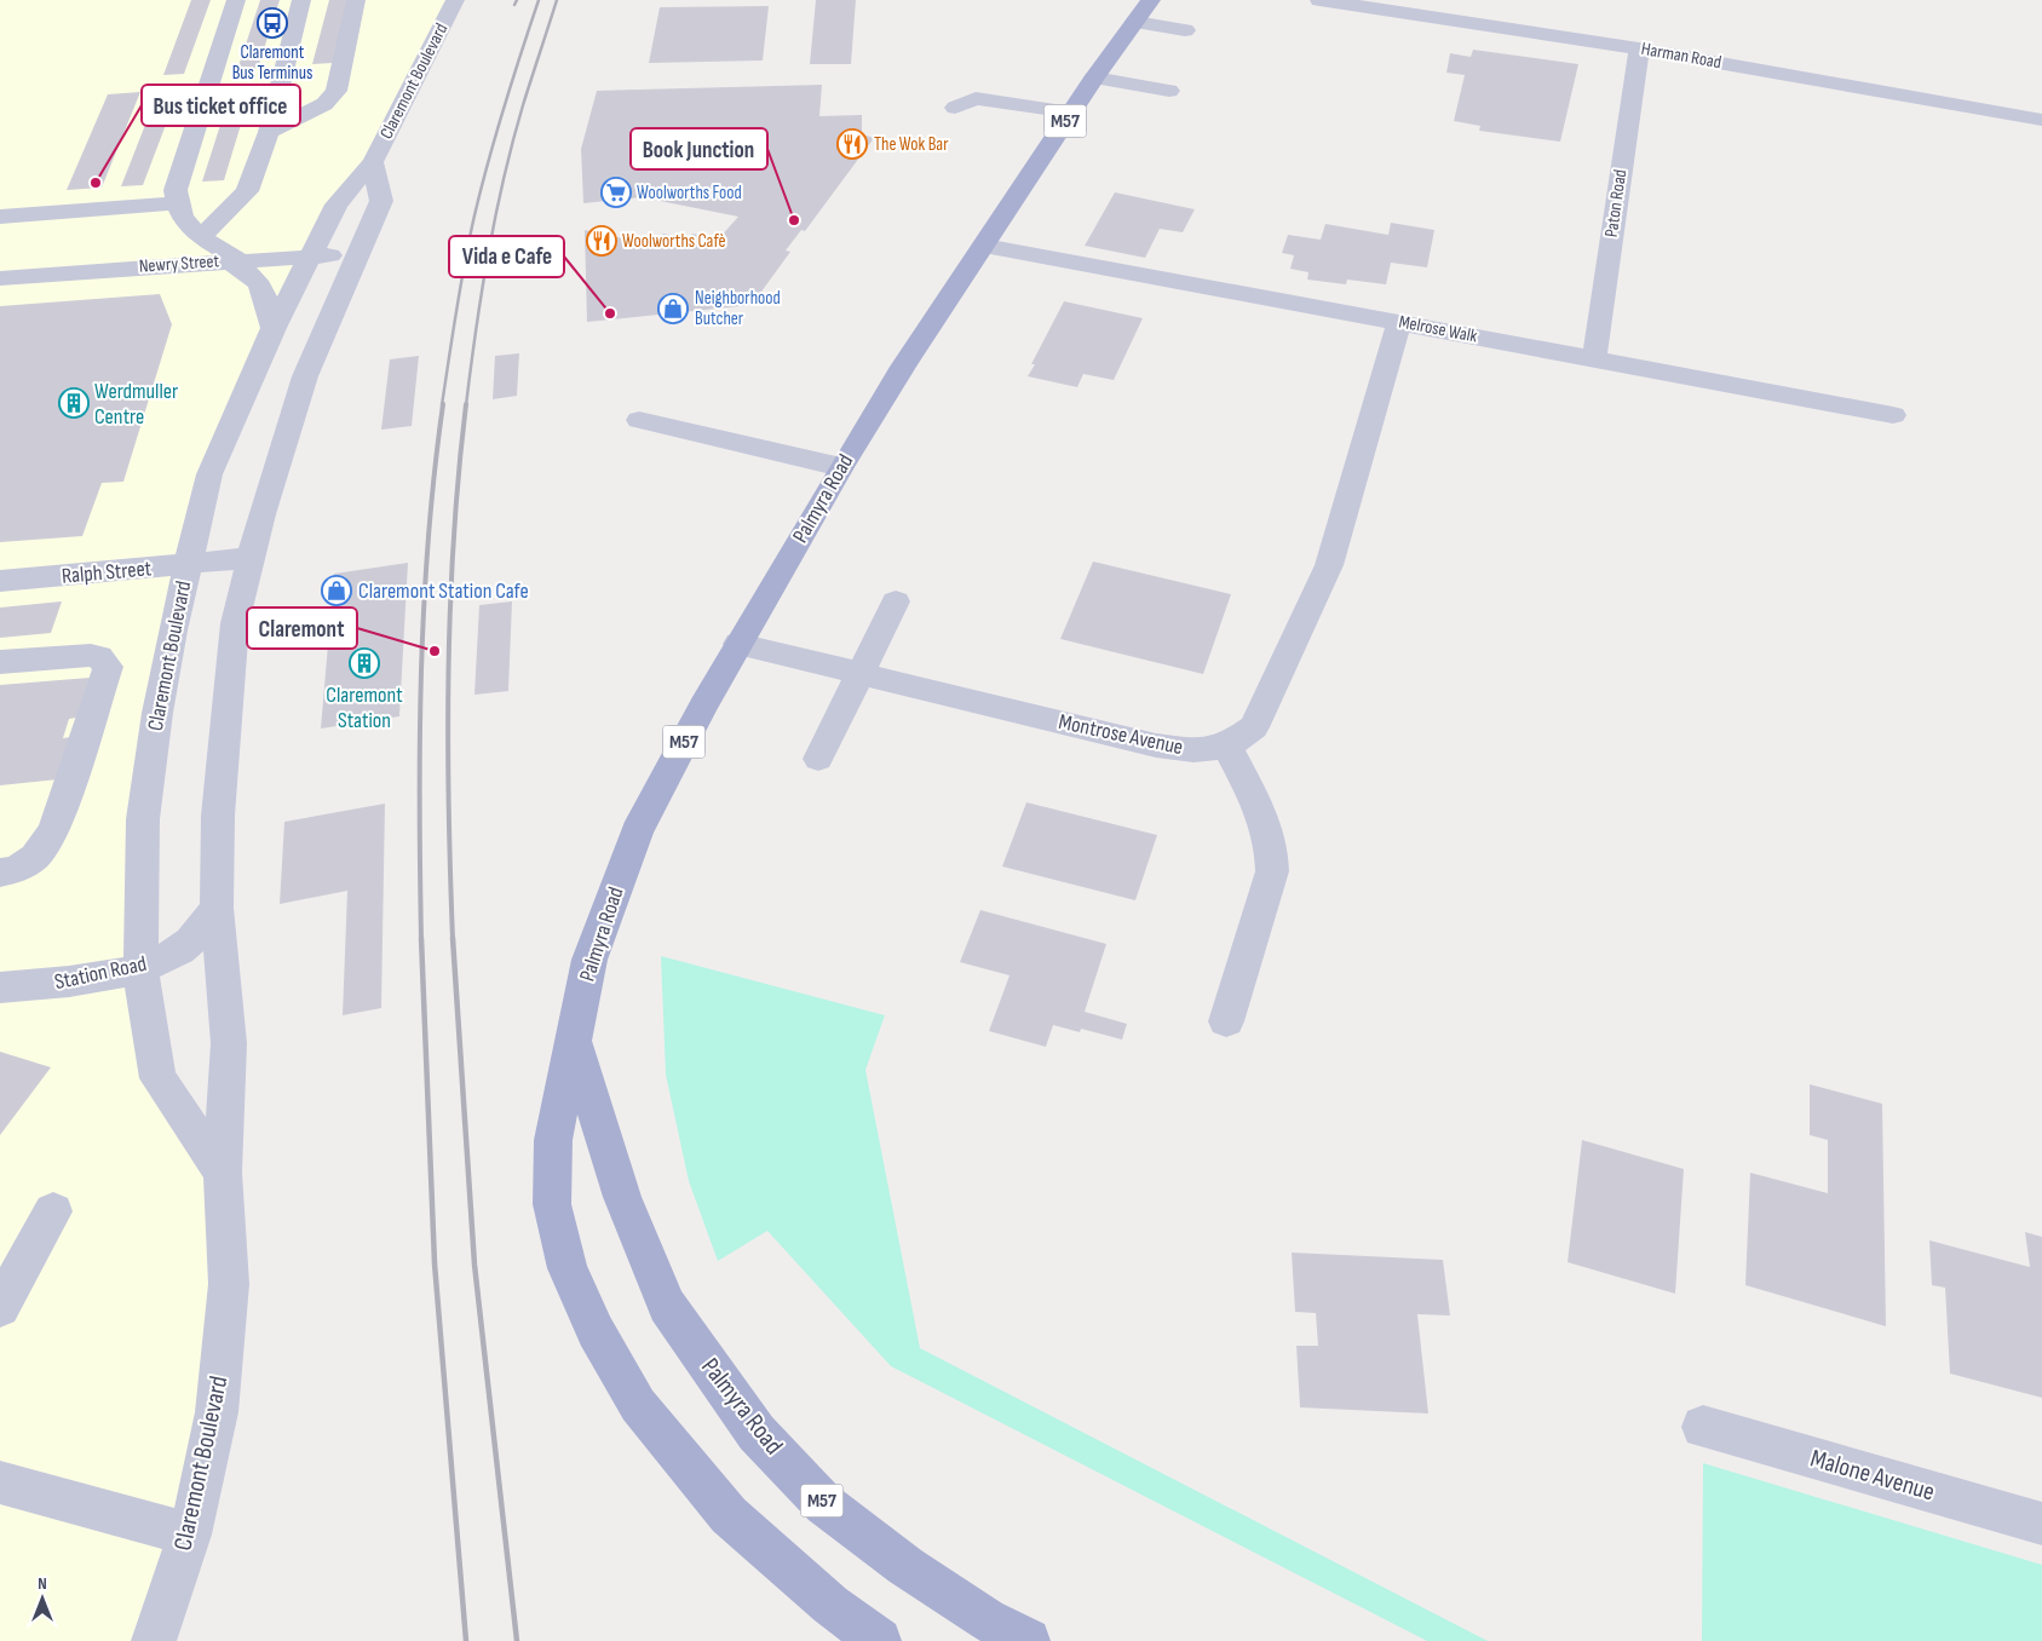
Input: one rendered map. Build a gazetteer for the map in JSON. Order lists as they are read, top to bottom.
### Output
{
  "streets": {
    "main road": ["M57", "Palmyra Road"],
    "street": [
      "Harman Road",
      "Claremont Boulevard",
      "Paton Road",
      "Newry Street",
      "Melrose Walk",
      "Ralph Street",
      "Montrose Avenue",
      "Station Road",
      "Malone Avenue"
    ]
  },
  "crossings": [
    ["Harman Road", "Paton Road"],
    ["Claremont Boulevard", "Newry Street"],
    ["Claremont Boulevard", "Ralph Street"],
    ["Claremont Boulevard", "Station Road"],
    ["Paton Road", "Melrose Walk"],
    ["Melrose Walk", "Palmyra Road"],
    ["Melrose Walk", "Montrose Avenue"],
    ["Palmyra Road", "Montrose Avenue"]
  ],
  "places": {
    "bus stop": ["Claremont Bus Terminus"],
    "restaurant": ["The Wok Bar", "Woolworths Cafè"],
    "other": [
      "Bus ticket office",
      "Book Junction",
      "Vida e Cafe",
      "Claremont"
    ],
    "supermarket": ["Woolworths Food"],
    "shop": ["Neighborhood Butcher", "Claremont Station Cafe"],
    "building": ["Werdmuller Centre", "Claremont Station"]
  },
  "north": "top"
}
